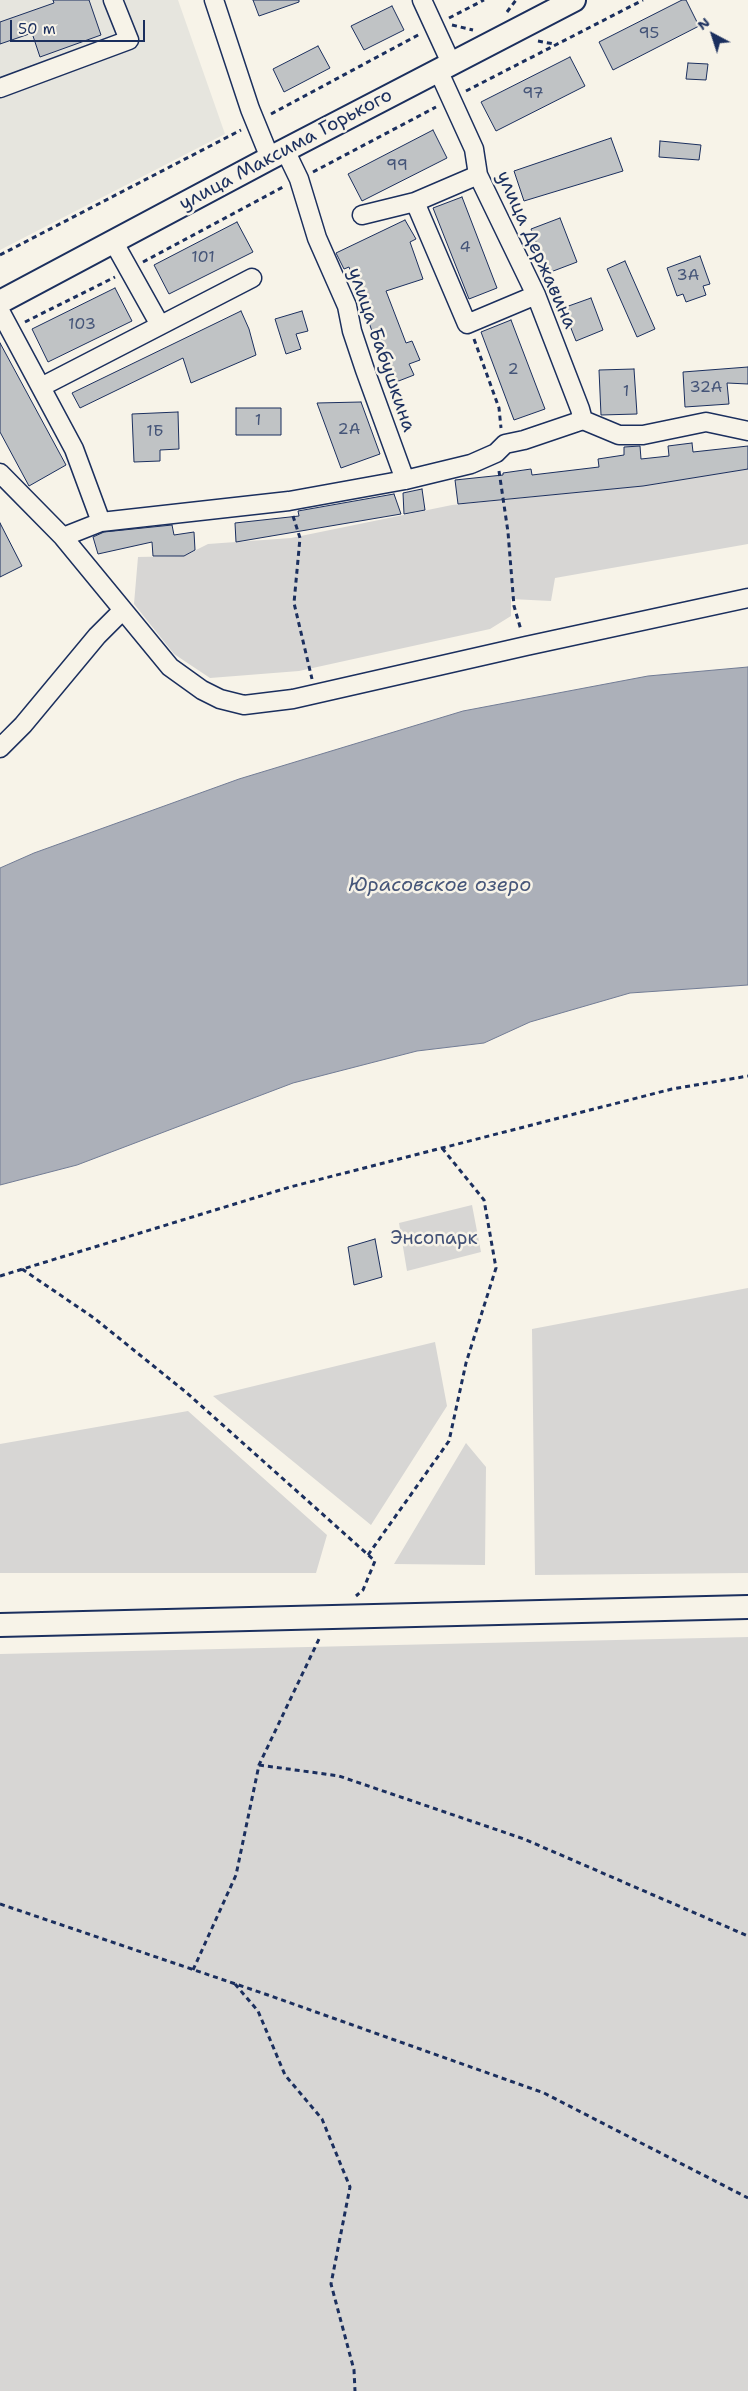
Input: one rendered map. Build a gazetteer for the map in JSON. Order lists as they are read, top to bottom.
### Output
{
  "streets": {
    "main road": ["улица Максима Горького"],
    "street": ["улица Державина", "улица Бабушкина"]
  },
  "crossings": [
    ["улица Максима Горького", "улица Державина"],
    ["улица Максима Горького", "улица Бабушкина"]
  ],
  "water": ["Юрасовское озеро"],
  "parks": ["Энсопарк"],
  "house_numbers": [
    "95",
    "97",
    "99",
    "4",
    "101",
    "3А",
    "103",
    "2",
    "32А",
    "1",
    "1",
    "2А",
    "1Б"
  ],
  "scale_bar": "50 m",
  "north": "top left"
}
